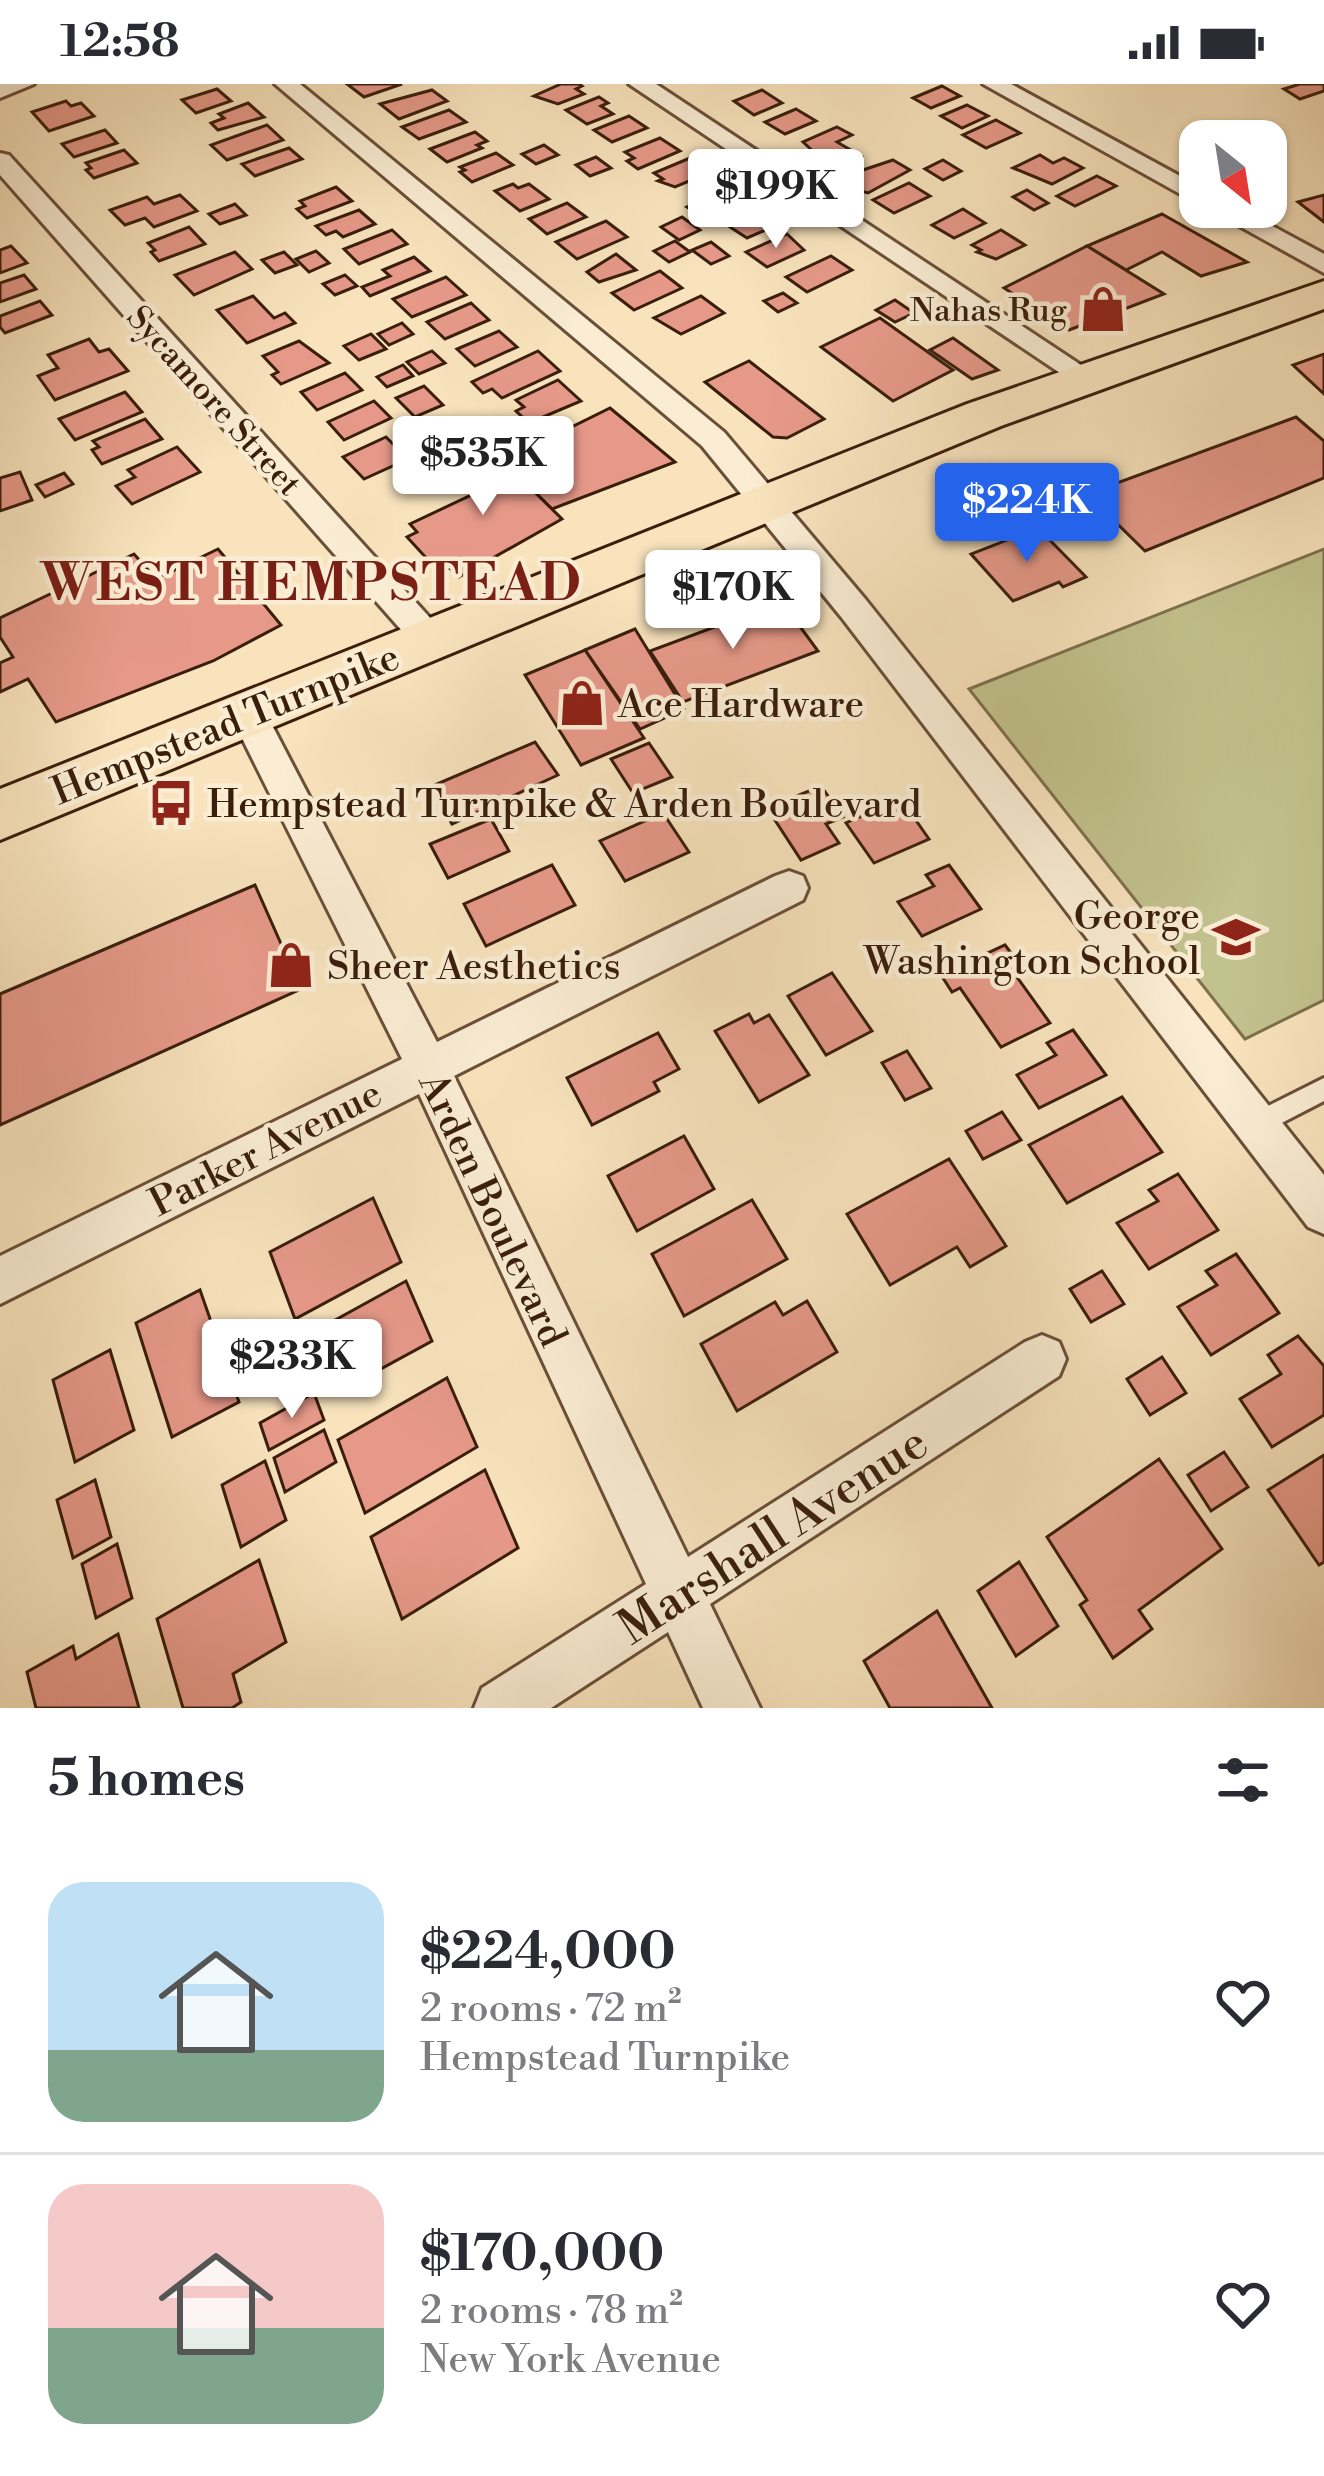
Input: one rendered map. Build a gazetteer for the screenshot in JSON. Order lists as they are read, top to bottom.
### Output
{
  "streets": {
    "main road": ["Hempstead Turnpike"],
    "street": [
      "Sycamore Street",
      "Parker Avenue",
      "Arden Boulevard",
      "Marshall Avenue"
    ]
  },
  "crossings": [
    ["Sycamore Street", "Hempstead Turnpike"],
    ["Hempstead Turnpike", "Arden Boulevard"],
    ["Parker Avenue", "Arden Boulevard"],
    ["Arden Boulevard", "Marshall Avenue"]
  ],
  "districts": ["WEST HEMPSTEAD"],
  "places": {
    "shop": ["Nahas Rug", "Ace Hardware", "Sheer Aesthetics"],
    "bus stop": ["Hempstead Turnpike & Arden Boulevard"],
    "school or university": ["George Washington School"]
  },
  "north": "bottom right",
  "page": {
    "status": "12:58",
    "price": [
      "$199K",
      "$535K",
      "$224K",
      "$170K",
      "$233K"
    ],
    "heading": "5 homes",
    "list": [
      {
        "name": "$224,000",
        "note": "2 rooms · 72 m² · Hempstead Turnpike"
      },
      {
        "name": "$170,000",
        "note": "2 rooms · 78 m² · New York Avenue"
      }
    ]
  }
}
